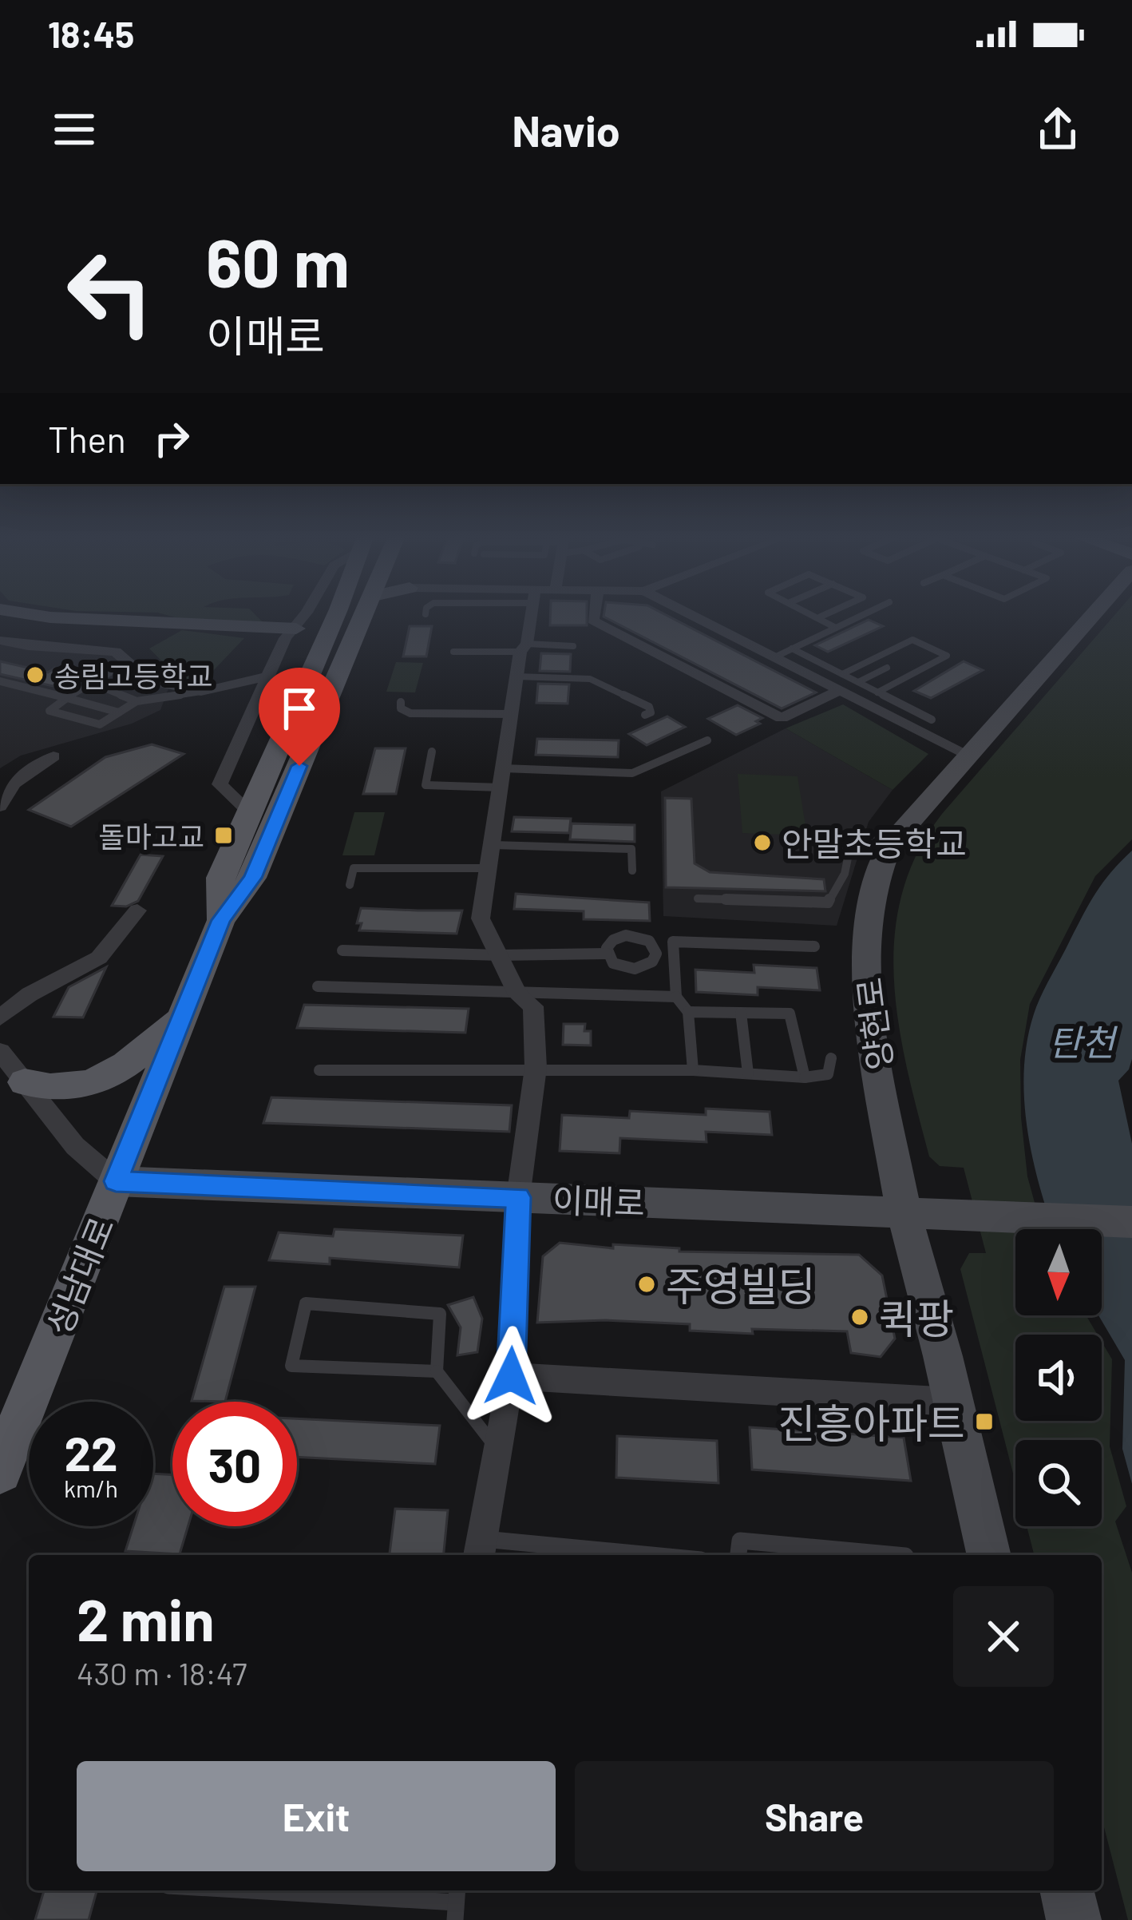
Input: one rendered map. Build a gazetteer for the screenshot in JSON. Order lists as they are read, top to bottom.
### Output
{
  "streets": {
    "main road": ["양현로", "이매로", "성남대로"]
  },
  "crossings": [
    ["양현로", "이매로"],
    ["이매로", "성남대로"]
  ],
  "water": ["탄천"],
  "places": {
    "other": [
      "송림고등학교",
      "안말초등학교",
      "주영빌딩",
      "퀵팡"
    ],
    "transit": ["돌마고교", "진흥아파트"]
  },
  "north": "bottom",
  "page": {
    "status": "18:45",
    "header": "Navio",
    "turn": ["60 m", "이매로"],
    "then": "Then",
    "speed": "22 km/h",
    "limit": "30",
    "heading": ["2 min", "430 m · 18:47"],
    "buttons": ["Exit", "Share"]
  }
}
